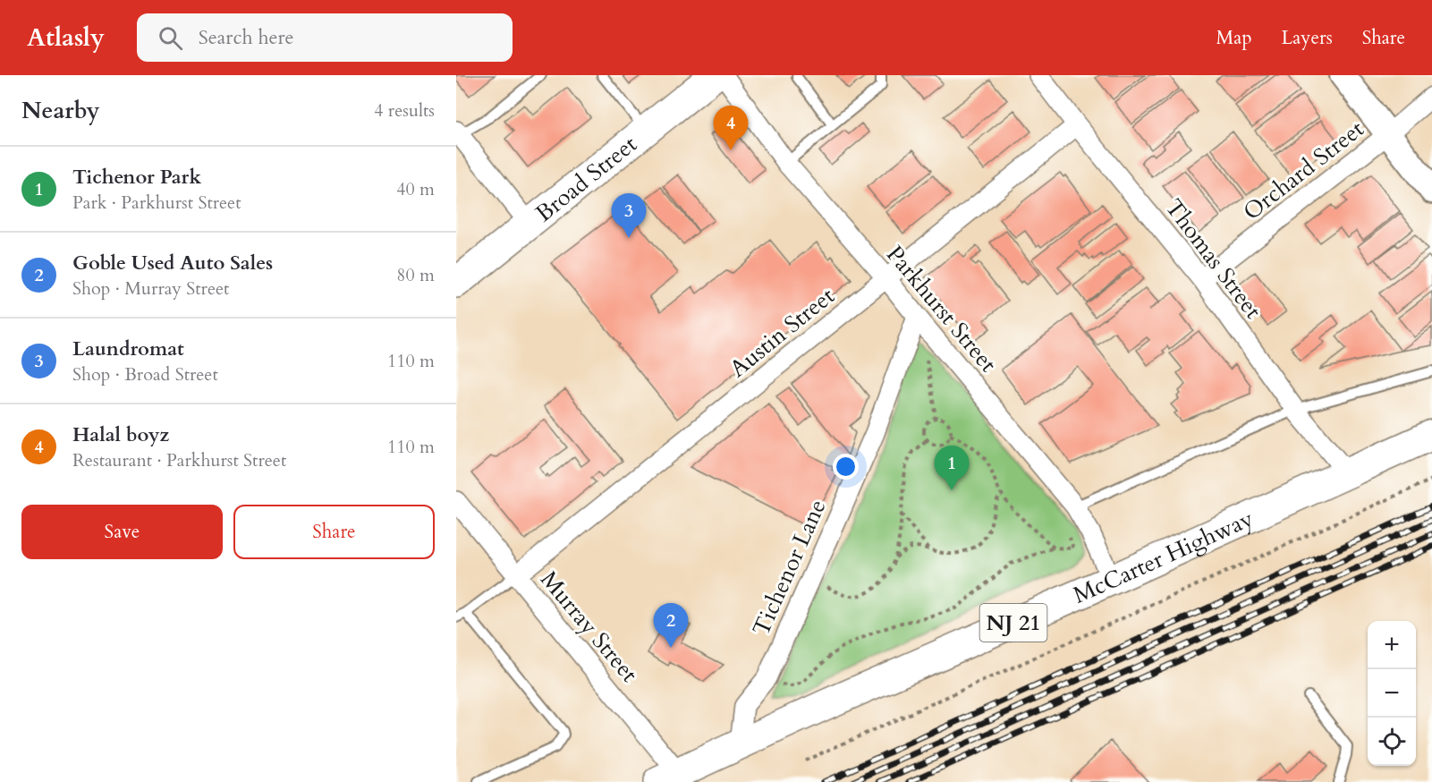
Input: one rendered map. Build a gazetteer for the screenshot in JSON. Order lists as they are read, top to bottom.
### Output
{
  "streets": {
    "main road": ["Broad Street", "McCarter Highway", "NJ 21"],
    "street": [
      "Orchard Street",
      "Thomas Street",
      "Parkhurst Street",
      "Austin Street",
      "Tichenor Lane",
      "Murray Street"
    ]
  },
  "crossings": [
    ["Orchard Street", "Thomas Street"],
    ["Thomas Street", "Austin Street"],
    ["Thomas Street", "McCarter Highway"],
    ["Parkhurst Street", "Austin Street"],
    ["Parkhurst Street", "McCarter Highway"],
    ["Parkhurst Street", "Tichenor Lane"],
    ["Austin Street", "Murray Street"],
    ["McCarter Highway", "Tichenor Lane"],
    ["McCarter Highway", "Murray Street"]
  ],
  "page": {
    "header": "Atlasly",
    "search": "Search here",
    "nav": ["Map", "Layers", "Share"],
    "heading": ["Nearby", "4 results"],
    "pins": [
      "4",
      "3",
      "1",
      "2"
    ],
    "list": [
      {
        "mark": "1",
        "name": "Tichenor Park",
        "note": "Park · Parkhurst Street",
        "value": "40 m"
      },
      {
        "mark": "2",
        "name": "Goble Used Auto Sales",
        "note": "Shop · Murray Street",
        "value": "80 m"
      },
      {
        "mark": "3",
        "name": "Laundromat",
        "note": "Shop · Broad Street",
        "value": "110 m"
      },
      {
        "mark": "4",
        "name": "Halal boyz",
        "note": "Restaurant · Parkhurst Street",
        "value": "110 m"
      }
    ],
    "buttons": ["Save", "Share"],
    "map_buttons": ["+", "−"]
  }
}
